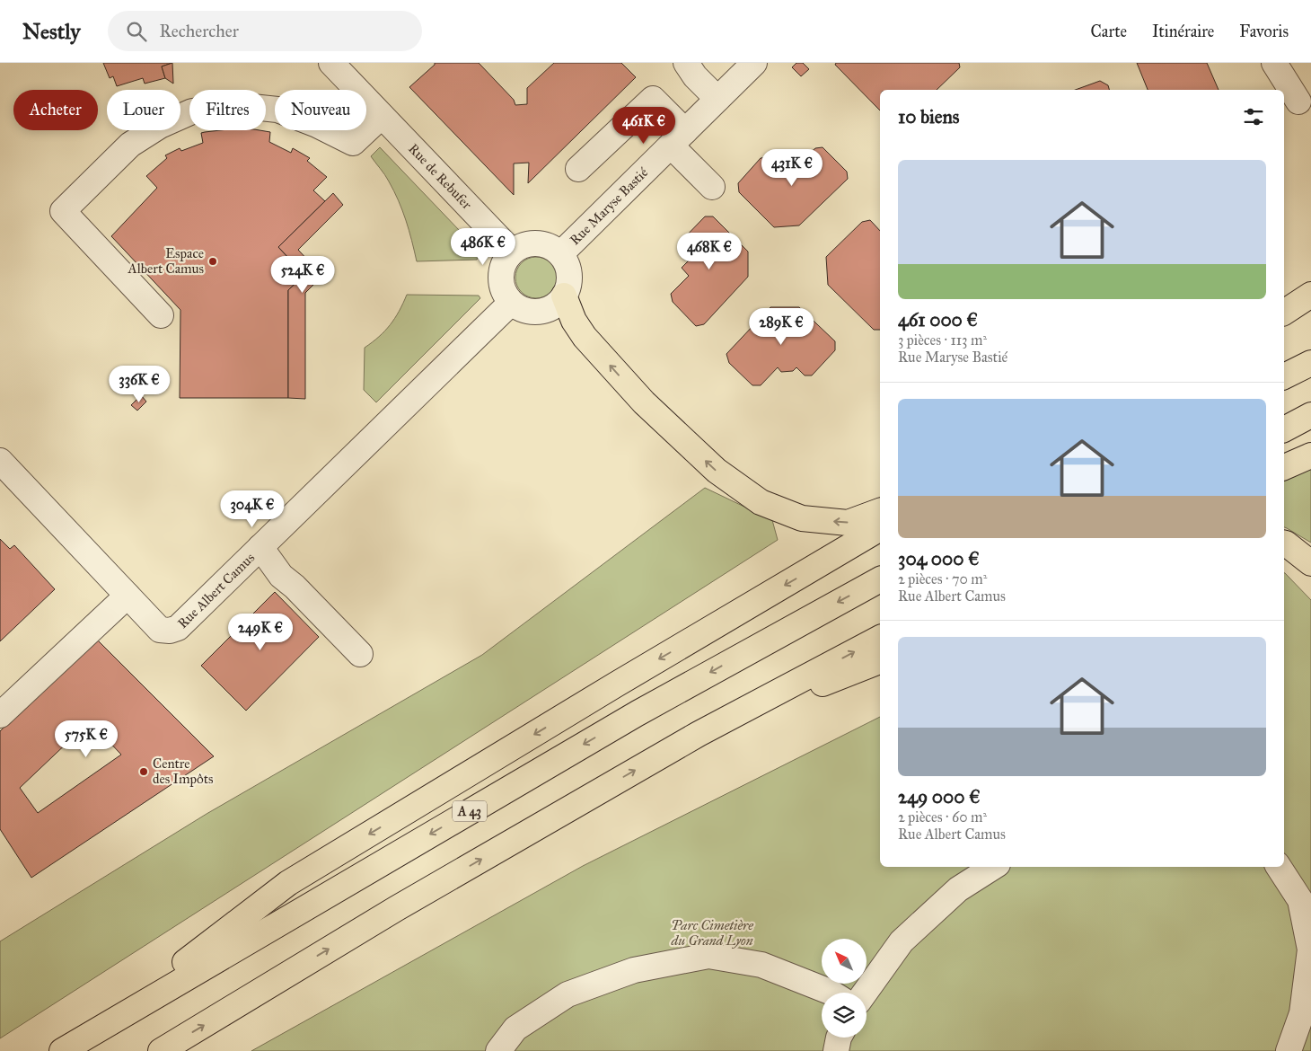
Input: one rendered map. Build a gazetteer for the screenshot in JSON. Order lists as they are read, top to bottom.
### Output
{
  "streets": {
    "highway": ["A 43"],
    "street": ["Rue de Rebufer", "Rue Maryse Bastié", "Rue Albert Camus"]
  },
  "crossings": [
    ["Rue de Rebufer", "Rue Maryse Bastié"],
    ["Rue de Rebufer", "Rue Albert Camus"],
    ["Rue Maryse Bastié", "Rue Albert Camus"]
  ],
  "parks": ["Parc Cimetière du Grand Lyon"],
  "places": ["Espace Albert Camus", "Centre des Impôts"],
  "north": "top left",
  "page": {
    "header": "Nestly",
    "search": "Rechercher",
    "nav": ["Carte", "Itinéraire", "Favoris"],
    "chip": [
      "Acheter",
      "Louer",
      "Filtres",
      "Nouveau"
    ],
    "heading": "10 biens",
    "price": [
      "461K €",
      "431K €",
      "486K €",
      "468K €",
      "524K €",
      "289K €",
      "336K €",
      "304K €",
      "249K €",
      "575K €"
    ],
    "list": [
      {
        "name": "461 000 €",
        "note": "3 pièces · 113 m² · Rue Maryse Bastié"
      },
      {
        "name": "304 000 €",
        "note": "2 pièces · 70 m² · Rue Albert Camus"
      },
      {
        "name": "249 000 €",
        "note": "2 pièces · 60 m² · Rue Albert Camus"
      }
    ]
  }
}
